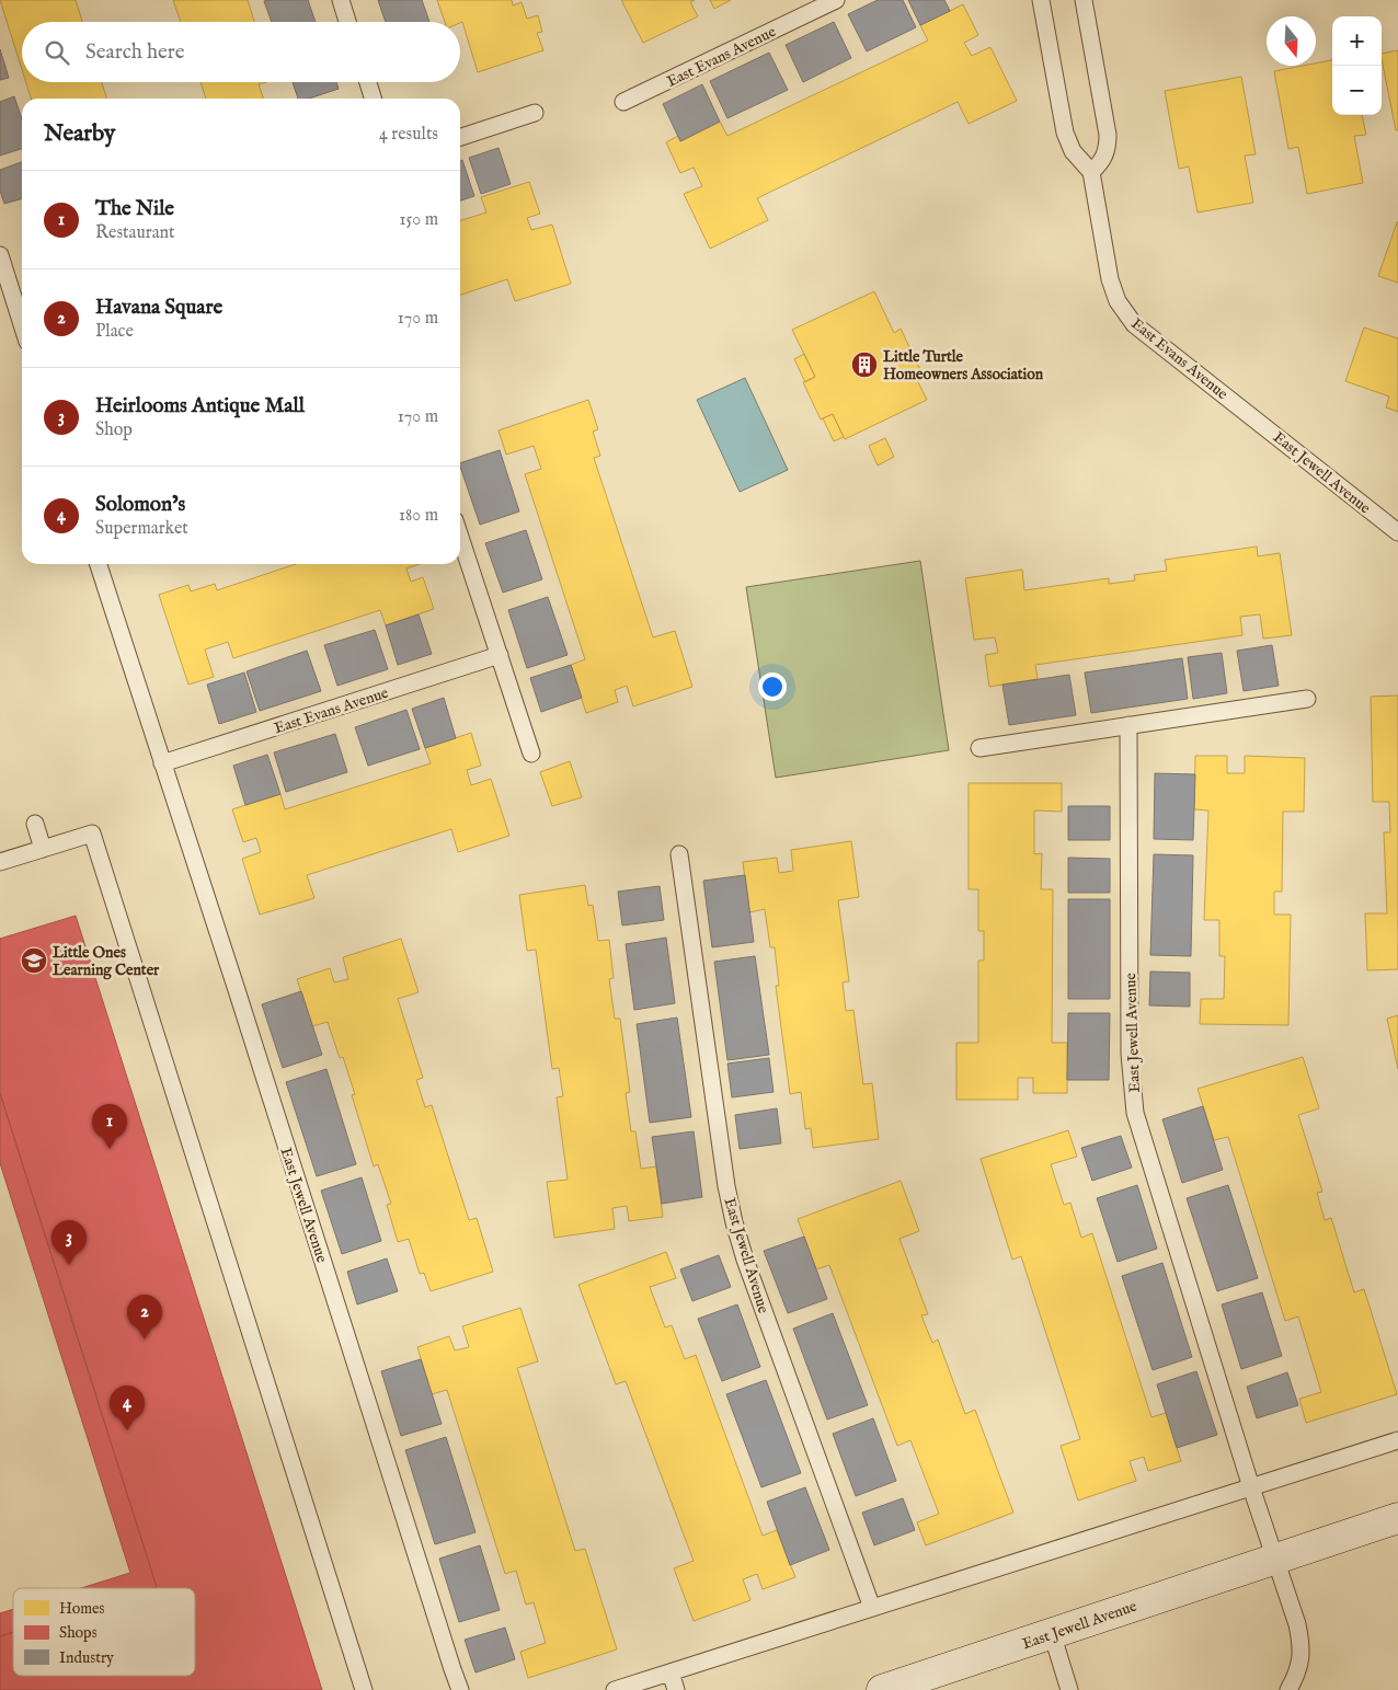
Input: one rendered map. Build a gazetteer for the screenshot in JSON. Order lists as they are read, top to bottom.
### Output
{
  "streets": {
    "street": ["East Jewell Avenue"],
    "lane": ["East Evans Avenue"]
  },
  "crossings": [
    ["East Evans Avenue", "East Jewell Avenue"]
  ],
  "places": {
    "building": ["Little Turtle Homeowners Association"],
    "school or university": ["Little Ones Learning Center"]
  },
  "legend": ["Homes", "Shops", "Industry"],
  "north": "bottom",
  "page": {
    "map_buttons": ["+", "−"],
    "search": "Search here",
    "heading": ["Nearby", "4 results"],
    "list": [
      {
        "mark": "1",
        "name": "The Nile",
        "note": "Restaurant",
        "value": "150 m"
      },
      {
        "mark": "2",
        "name": "Havana Square",
        "note": "Place",
        "value": "170 m"
      },
      {
        "mark": "3",
        "name": "Heirlooms Antique Mall",
        "note": "Shop",
        "value": "170 m"
      },
      {
        "mark": "4",
        "name": "Solomon’s",
        "note": "Supermarket",
        "value": "180 m"
      }
    ],
    "pins": [
      "1",
      "3",
      "2",
      "4"
    ]
  }
}
